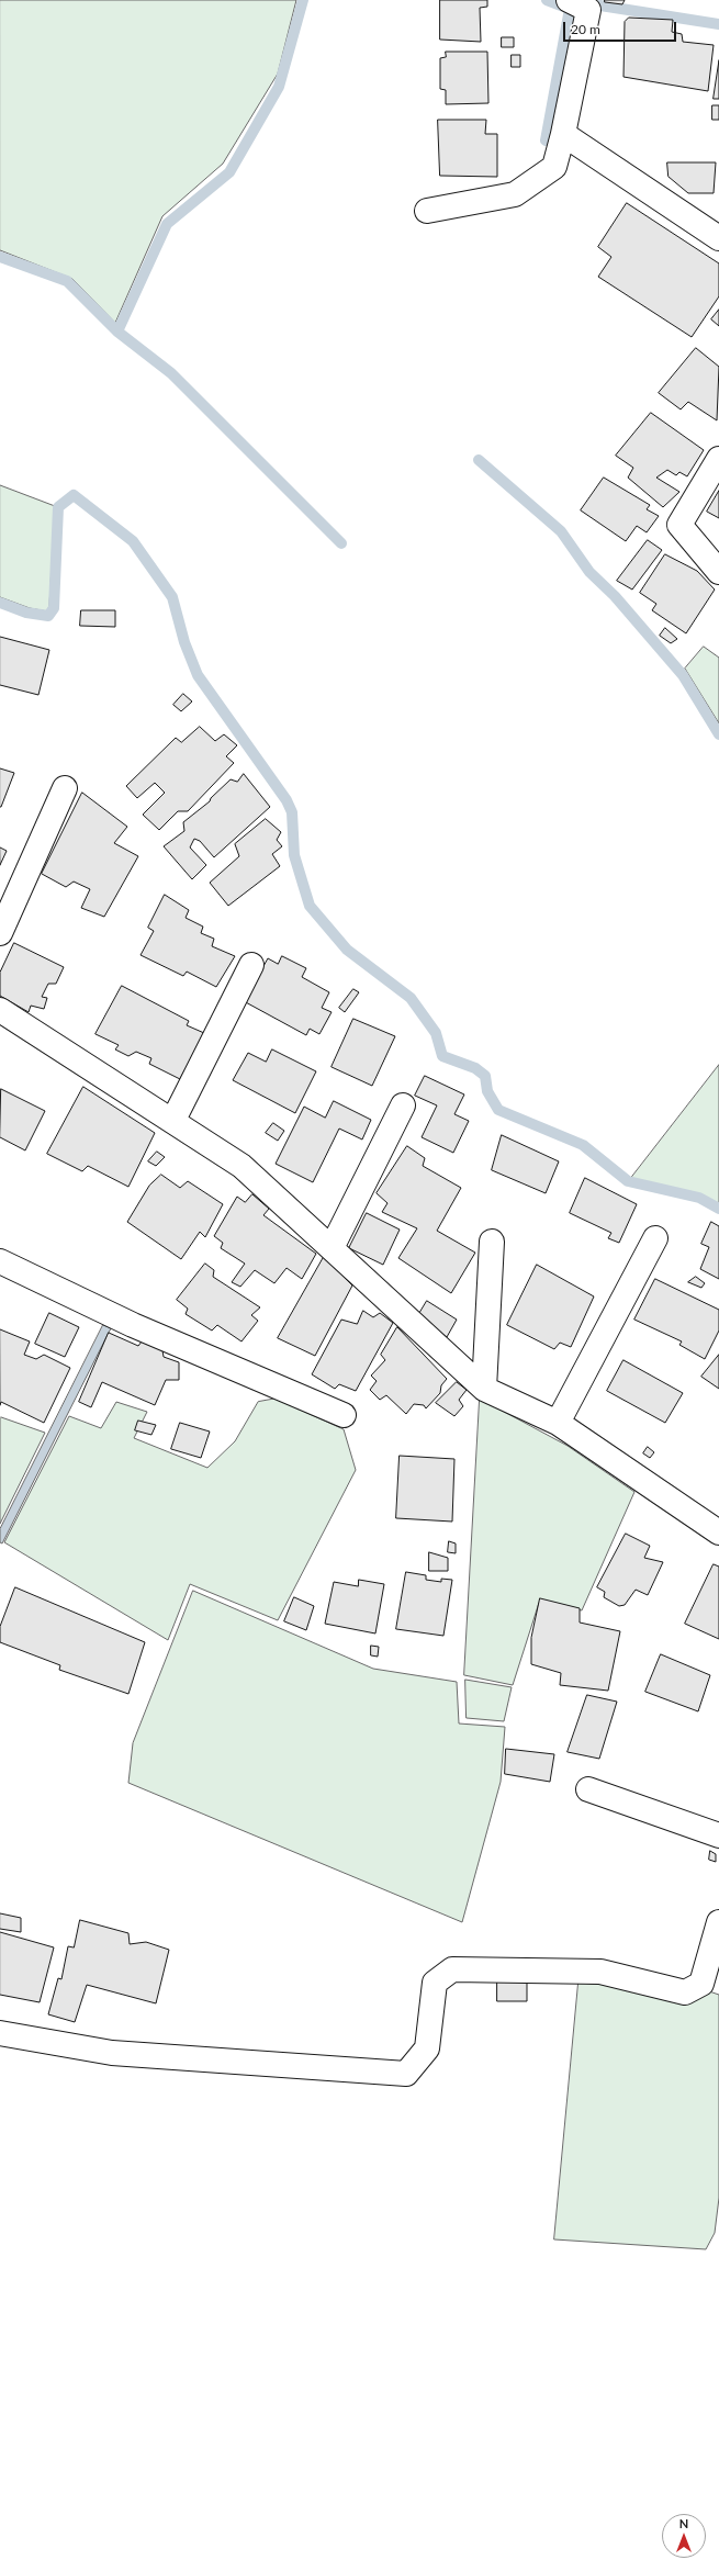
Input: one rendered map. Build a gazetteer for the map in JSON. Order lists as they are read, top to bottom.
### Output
{
  "scale_bar": "20 m",
  "north": "top"
}
